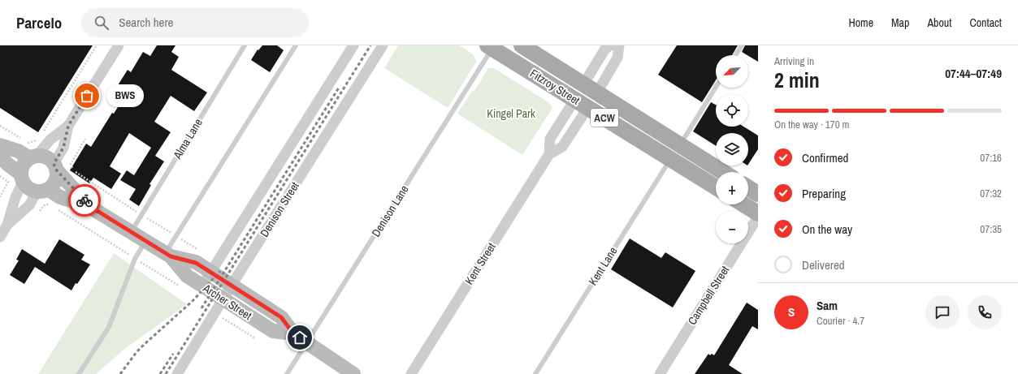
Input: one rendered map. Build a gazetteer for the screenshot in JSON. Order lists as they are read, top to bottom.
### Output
{
  "streets": {
    "main road": ["Fitzroy Street", "ACW", "Kent Street"],
    "street": ["Denison Street", "Campbell Street", "Archer Street"],
    "lane": ["Alma Lane", "Denison Lane", "Kent Lane"]
  },
  "crossings": [
    ["Fitzroy Street", "Denison Lane"],
    ["Fitzroy Street", "Kent Street"],
    ["Fitzroy Street", "Kent Lane"],
    ["Alma Lane", "Archer Street"],
    ["Denison Street", "Archer Street"],
    ["Denison Lane", "Archer Street"]
  ],
  "parks": ["Kingel Park"],
  "places": ["BWS"],
  "north": "bottom left",
  "page": {
    "header": "Parcelo",
    "search": "Search here",
    "nav": [
      "Home",
      "Map",
      "About",
      "Contact"
    ],
    "heading": ["2 min", "Arriving in", "07:44–07:49"],
    "panel": ["Sam", "Courier · 4.7"],
    "map_buttons": ["+", "−"],
    "bubble": "BWS",
    "bar": "On the way · 170 m",
    "list": [
      ["Confirmed", "07:16"],
      ["Preparing", "07:32"],
      ["On the way", "07:35"],
      "Delivered"
    ],
    "round": "S"
  }
}
